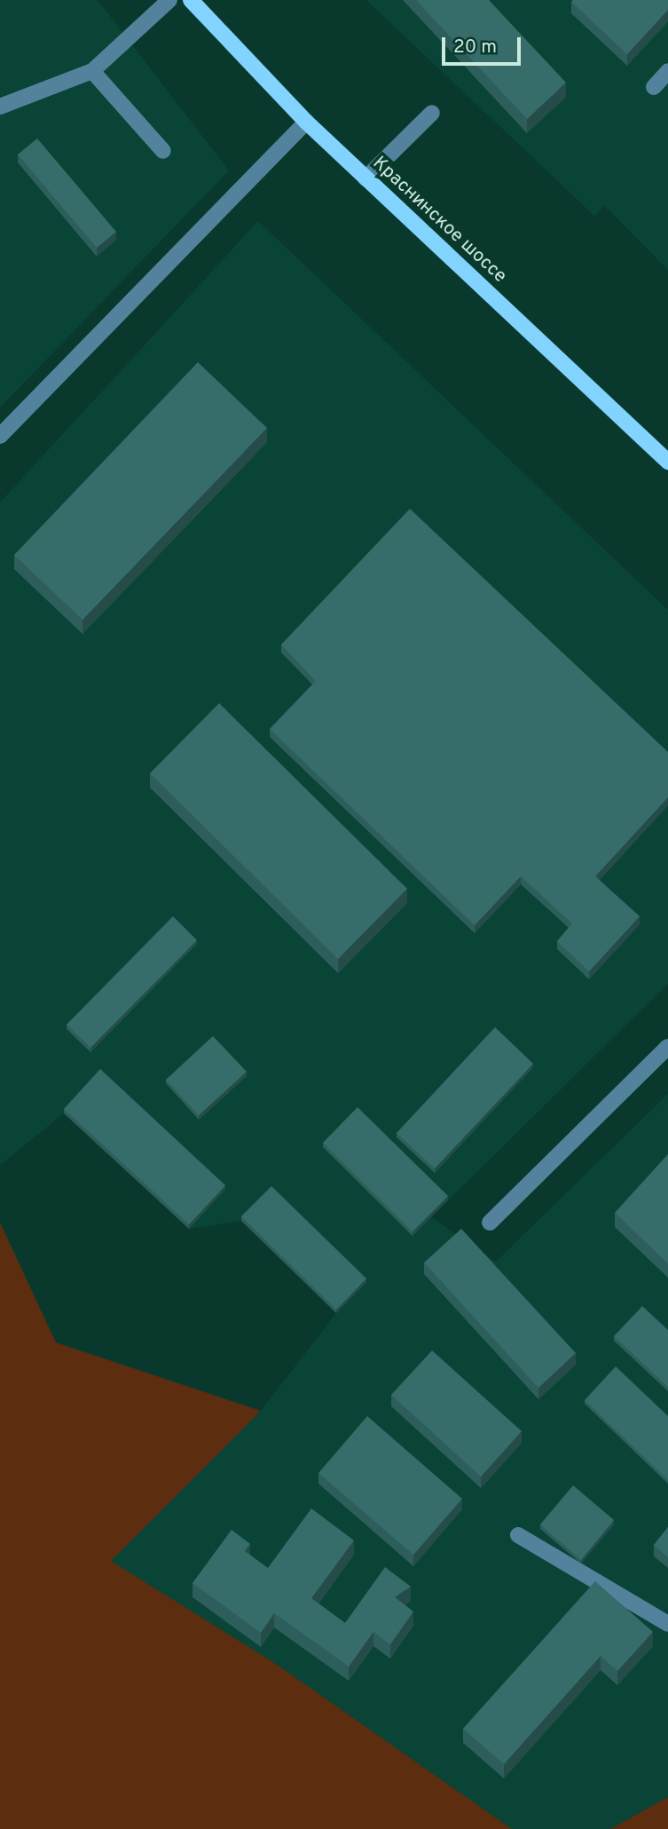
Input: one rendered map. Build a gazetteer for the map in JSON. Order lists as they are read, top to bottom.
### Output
{
  "streets": {
    "main road": ["Краснинское шоссе"]
  },
  "scale_bar": "20 m"
}
